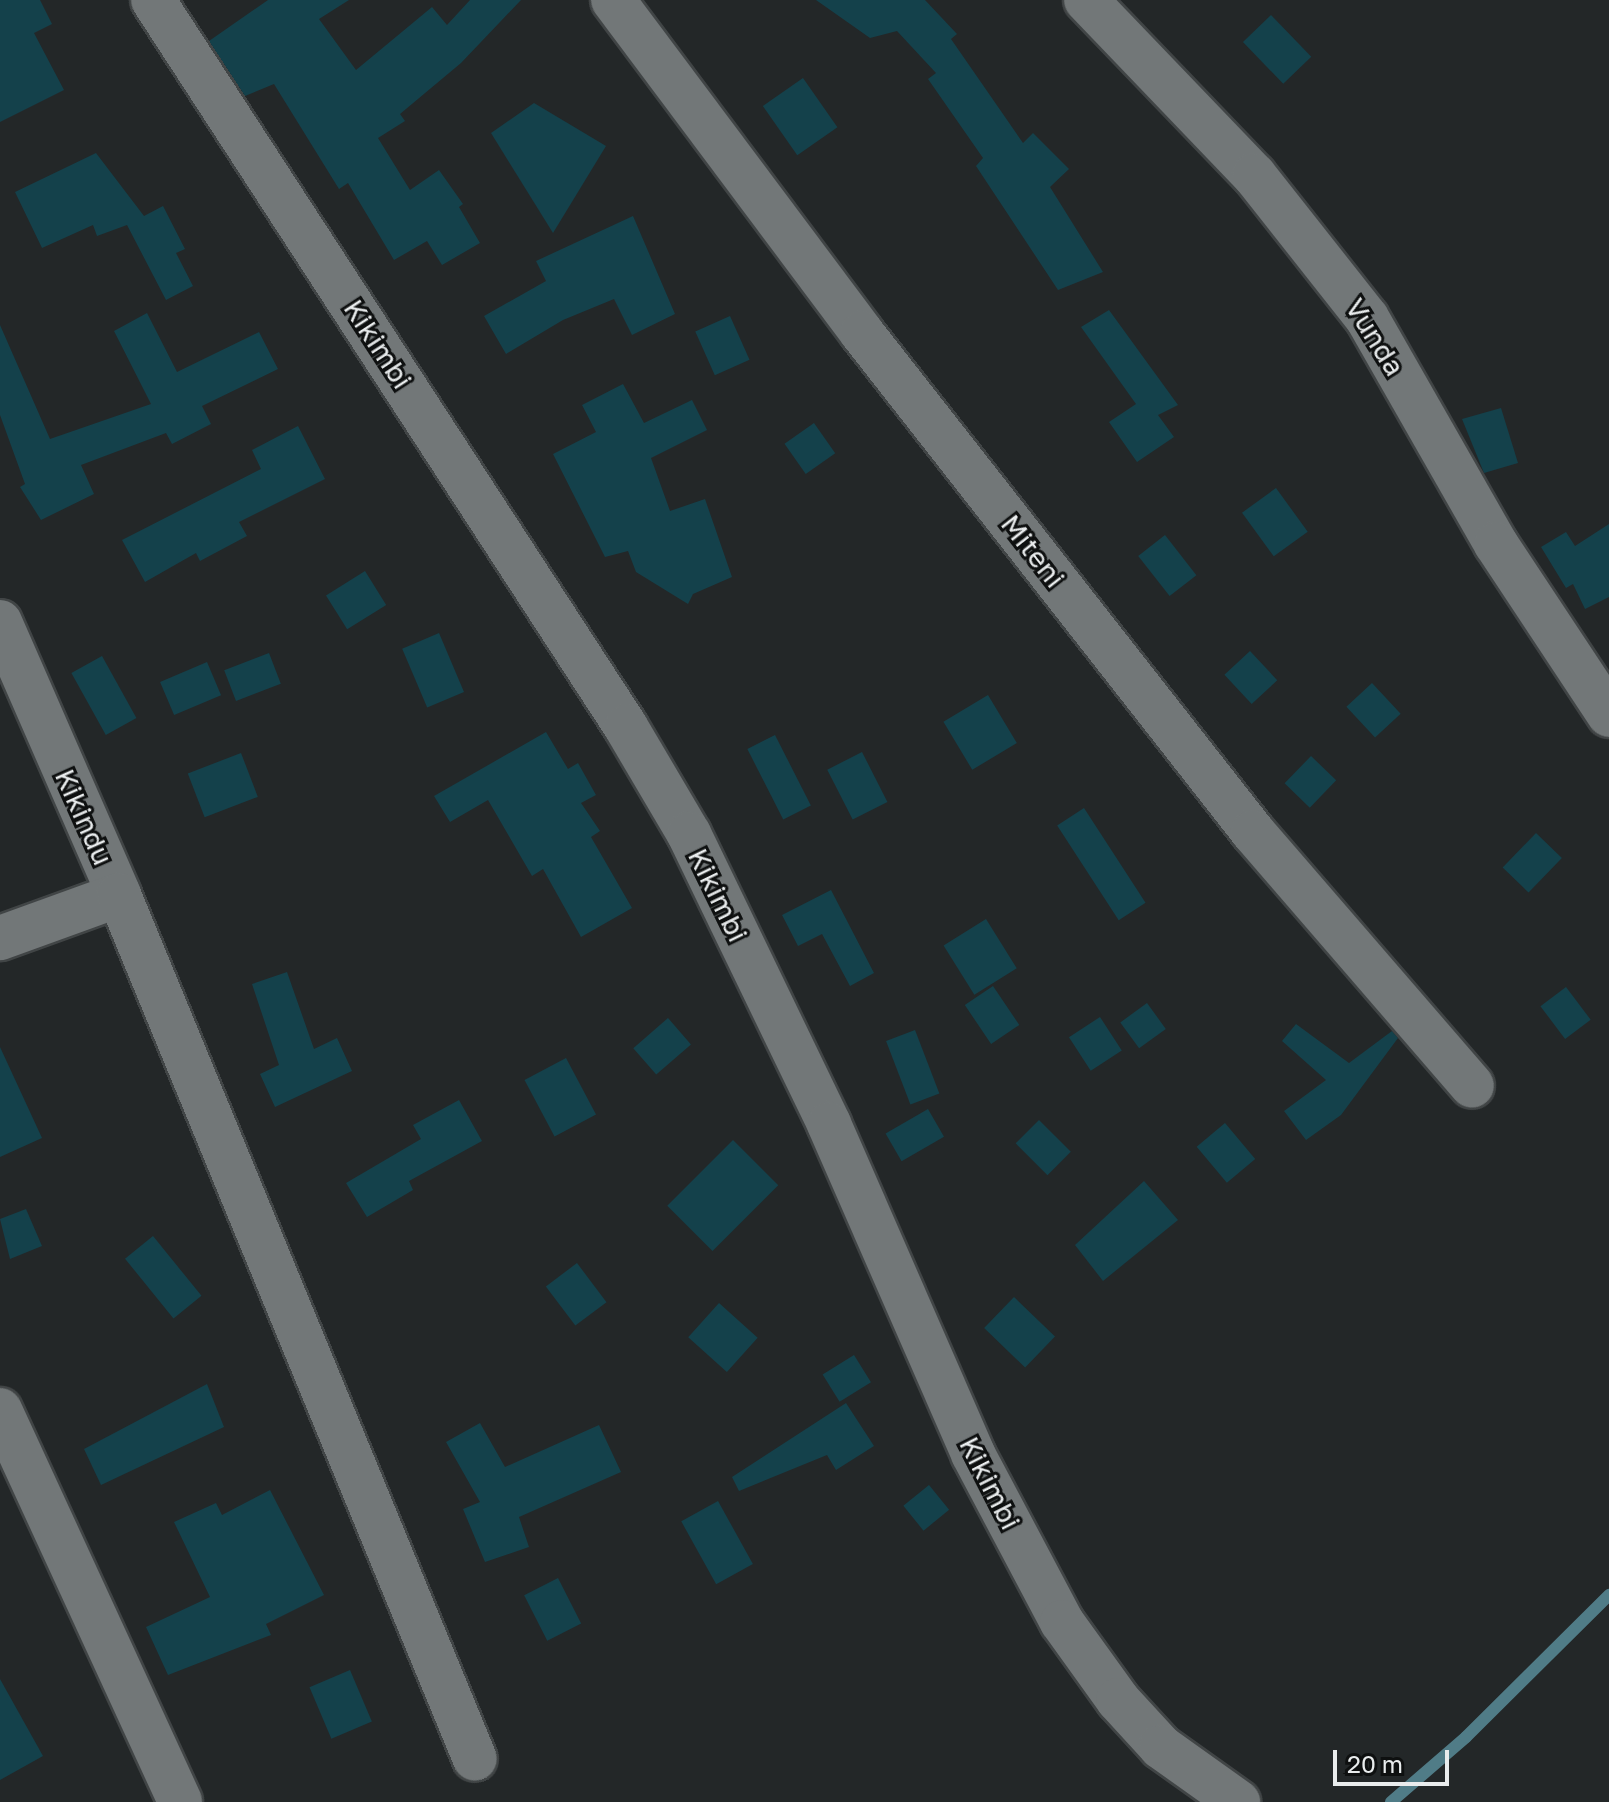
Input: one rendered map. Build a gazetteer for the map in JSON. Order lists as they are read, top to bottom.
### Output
{
  "streets": {
    "street": [
      "Vunda",
      "Kikimbi",
      "Miteni",
      "Kikindu"
    ]
  },
  "scale_bar": "20 m"
}
